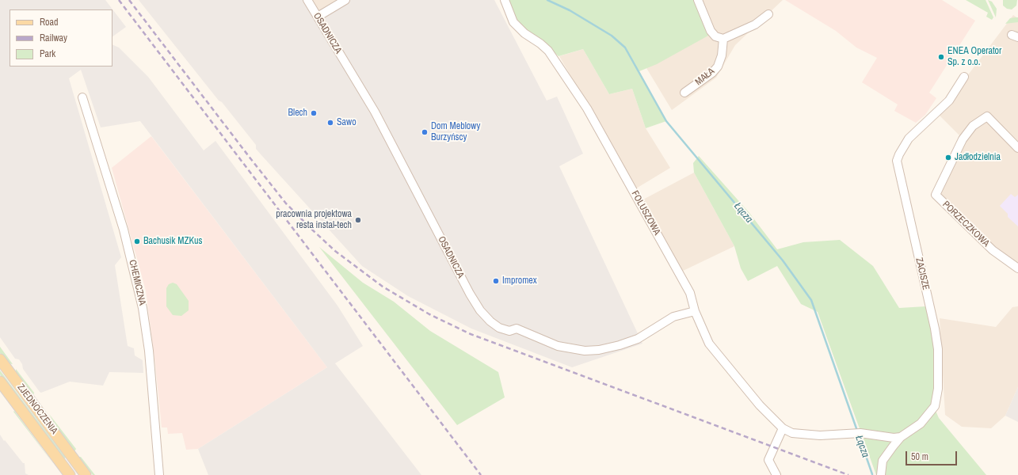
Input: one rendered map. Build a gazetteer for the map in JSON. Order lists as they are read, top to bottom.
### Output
{
  "streets": {
    "main road": ["ZJEDNOCZENIA"],
    "street": [
      "OSADNICZA",
      "MAŁA",
      "FOLUSZOWA",
      "PORZECZKOWA",
      "ZACISZE",
      "CHEMICZNA"
    ]
  },
  "crossings": [
    ["OSADNICZA", "FOLUSZOWA"],
    ["FOLUSZOWA", "ZACISZE"]
  ],
  "water": ["Łącza"],
  "places": [
    "ENEA Operator Sp. z o.o.",
    "Blech",
    "Sawo",
    "Dom Meblowy Burzyńscy",
    "Jadłodzielnia",
    "pracownia projektowa resta instal-tech",
    "Bachusik MZKus",
    "Impromex"
  ],
  "legend": ["Road", "Railway", "Park"],
  "scale_bar": "50 m"
}
